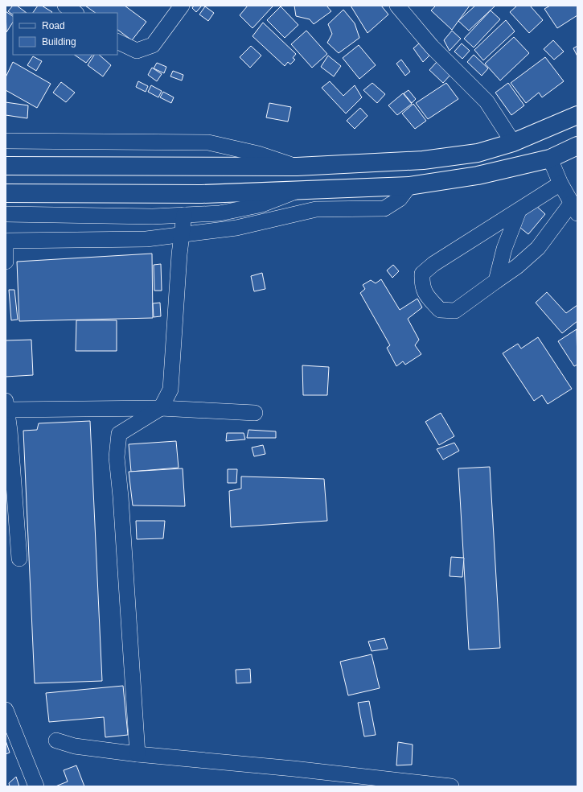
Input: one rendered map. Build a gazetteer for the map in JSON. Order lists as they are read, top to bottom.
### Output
{
  "legend": ["Road", "Building"]
}
